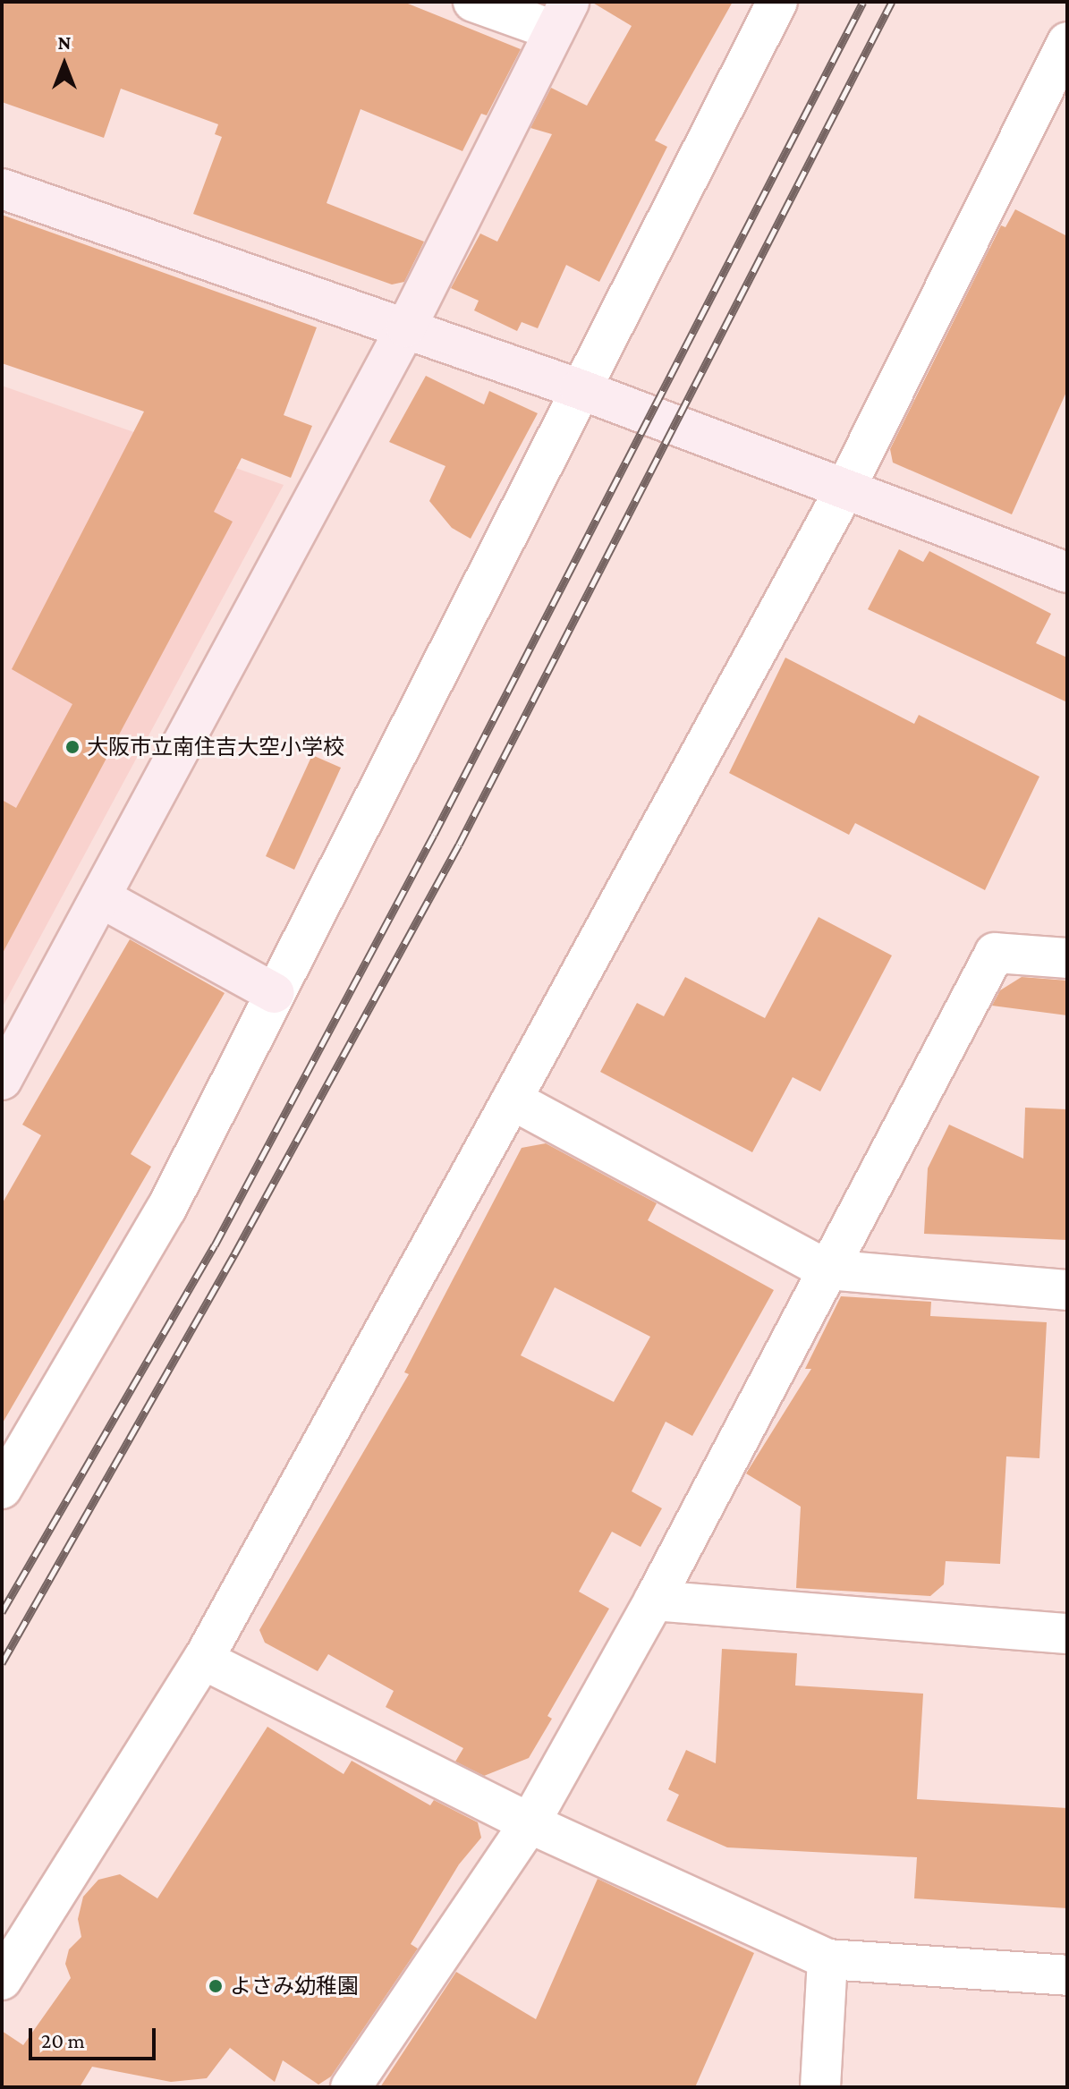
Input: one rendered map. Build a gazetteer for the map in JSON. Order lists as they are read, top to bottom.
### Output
{
  "places": ["大阪市立南住吉大空小学校", "よさみ幼稚園"],
  "scale_bar": "20 m",
  "north": "top"
}
